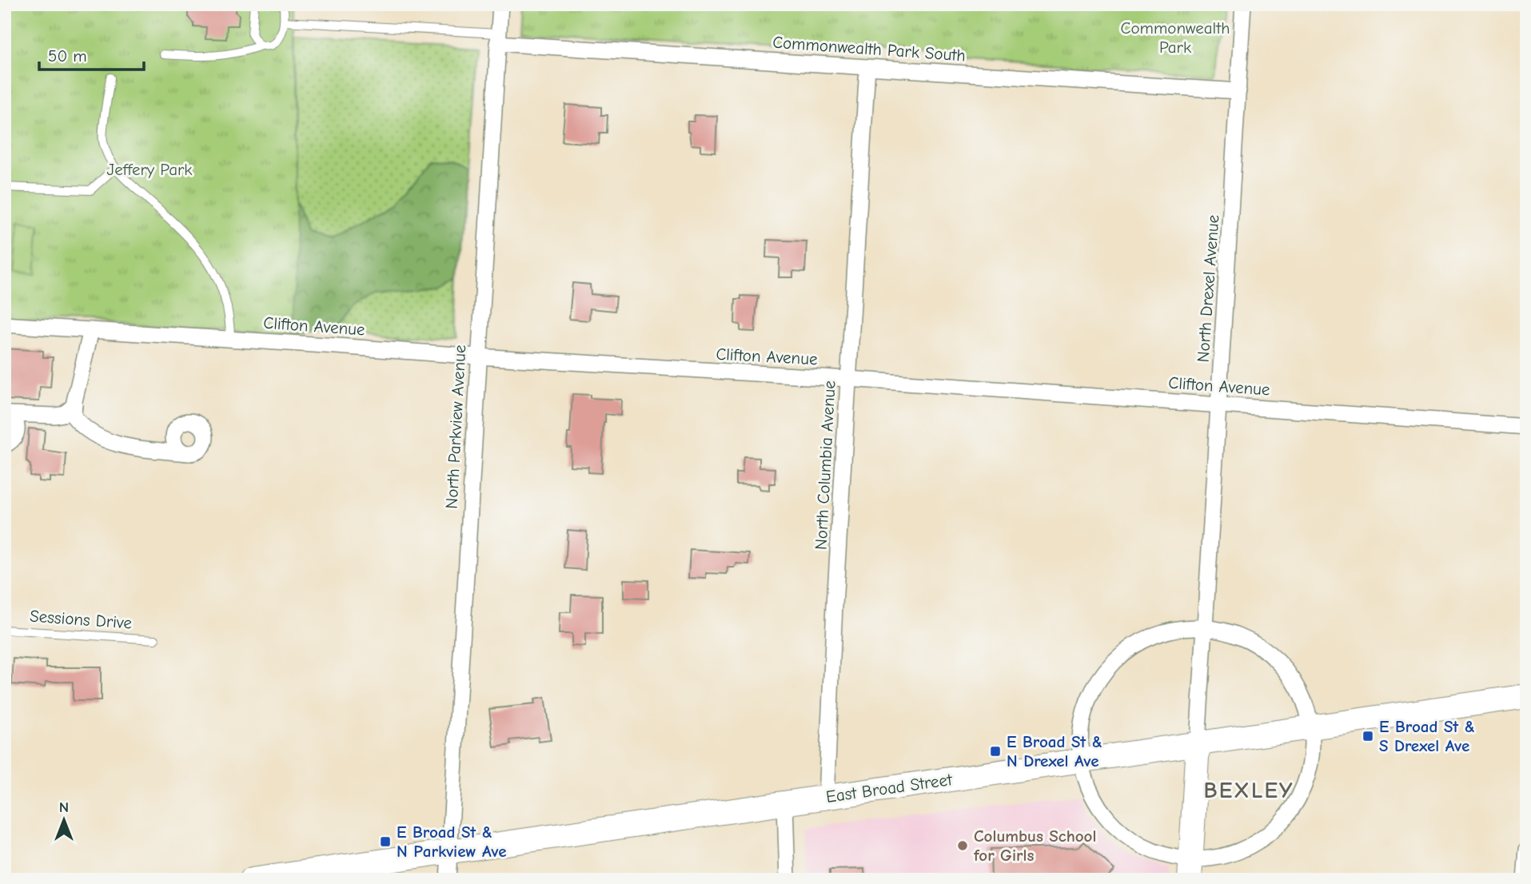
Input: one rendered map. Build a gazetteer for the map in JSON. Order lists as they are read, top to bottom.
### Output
{
  "streets": {
    "main road": ["East Broad Street"],
    "street": [
      "Commonwealth Park South",
      "North Drexel Avenue",
      "Clifton Avenue",
      "North Parkview Avenue",
      "North Columbia Avenue"
    ],
    "lane": ["Sessions Drive"]
  },
  "crossings": [
    ["Commonwealth Park South", "North Drexel Avenue"],
    ["Commonwealth Park South", "North Parkview Avenue"],
    ["Commonwealth Park South", "North Columbia Avenue"],
    ["North Drexel Avenue", "Clifton Avenue"],
    ["North Drexel Avenue", "East Broad Street"],
    ["Clifton Avenue", "North Parkview Avenue"],
    ["Clifton Avenue", "North Columbia Avenue"],
    ["North Parkview Avenue", "East Broad Street"],
    ["North Columbia Avenue", "East Broad Street"]
  ],
  "districts": ["BEXLEY"],
  "parks": ["Commonwealth Park", "Jeffery Park"],
  "places": {
    "transit": ["E Broad St & S Drexel Ave", "E Broad St & N Drexel Ave", "E Broad St & N Parkview Ave"],
    "other": ["Columbus School for Girls"]
  },
  "scale_bar": "50 m",
  "north": "top"
}
